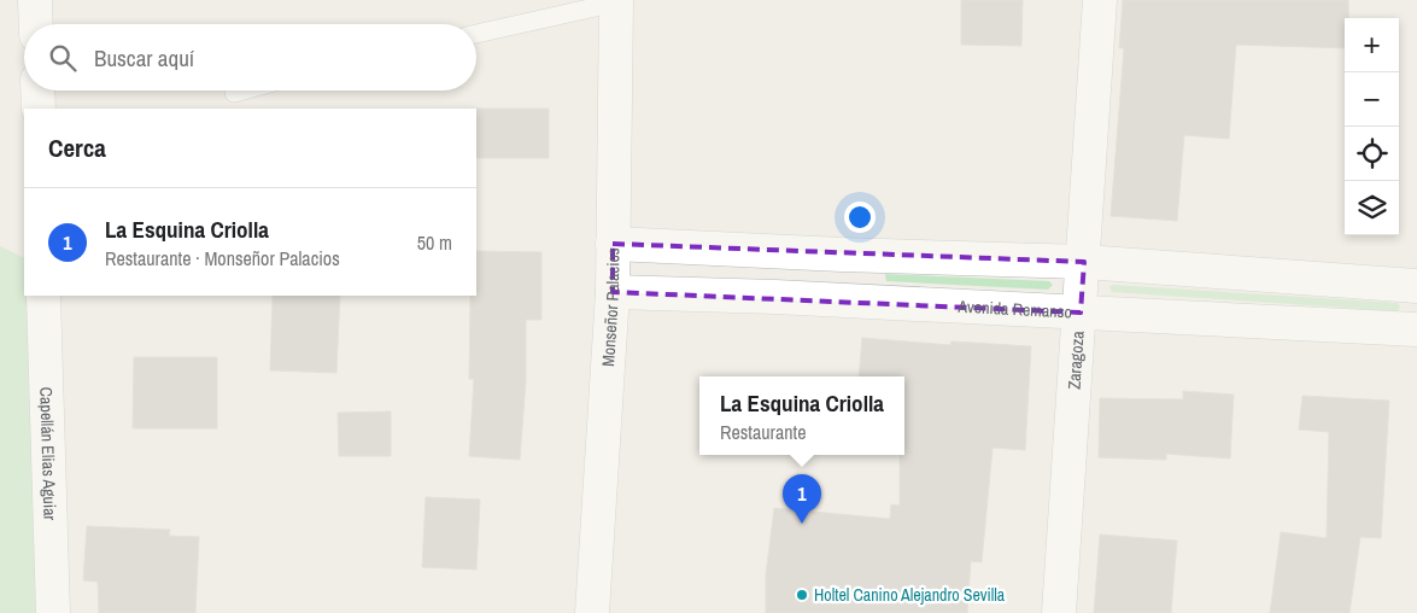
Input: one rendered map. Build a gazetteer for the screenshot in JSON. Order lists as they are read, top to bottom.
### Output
{
  "streets": {
    "street": [
      "Monseñor Palacios",
      "Avenida Remanso",
      "Zaragoza",
      "Capellán Elias Aguiar"
    ]
  },
  "crossings": [
    ["Monseñor Palacios", "Avenida Remanso"],
    ["Avenida Remanso", "Zaragoza"]
  ],
  "places": ["Holtel Canino Alejandro Sevilla"],
  "page": {
    "map_buttons": ["+", "−"],
    "search": "Buscar aquí",
    "heading": "Cerca",
    "list": [
      {
        "mark": "1",
        "name": "La Esquina Criolla",
        "note": "Restaurante · Monseñor Palacios",
        "value": "50 m"
      }
    ],
    "popup": ["La Esquina Criolla", "Restaurante"],
    "pins": "1"
  }
}
